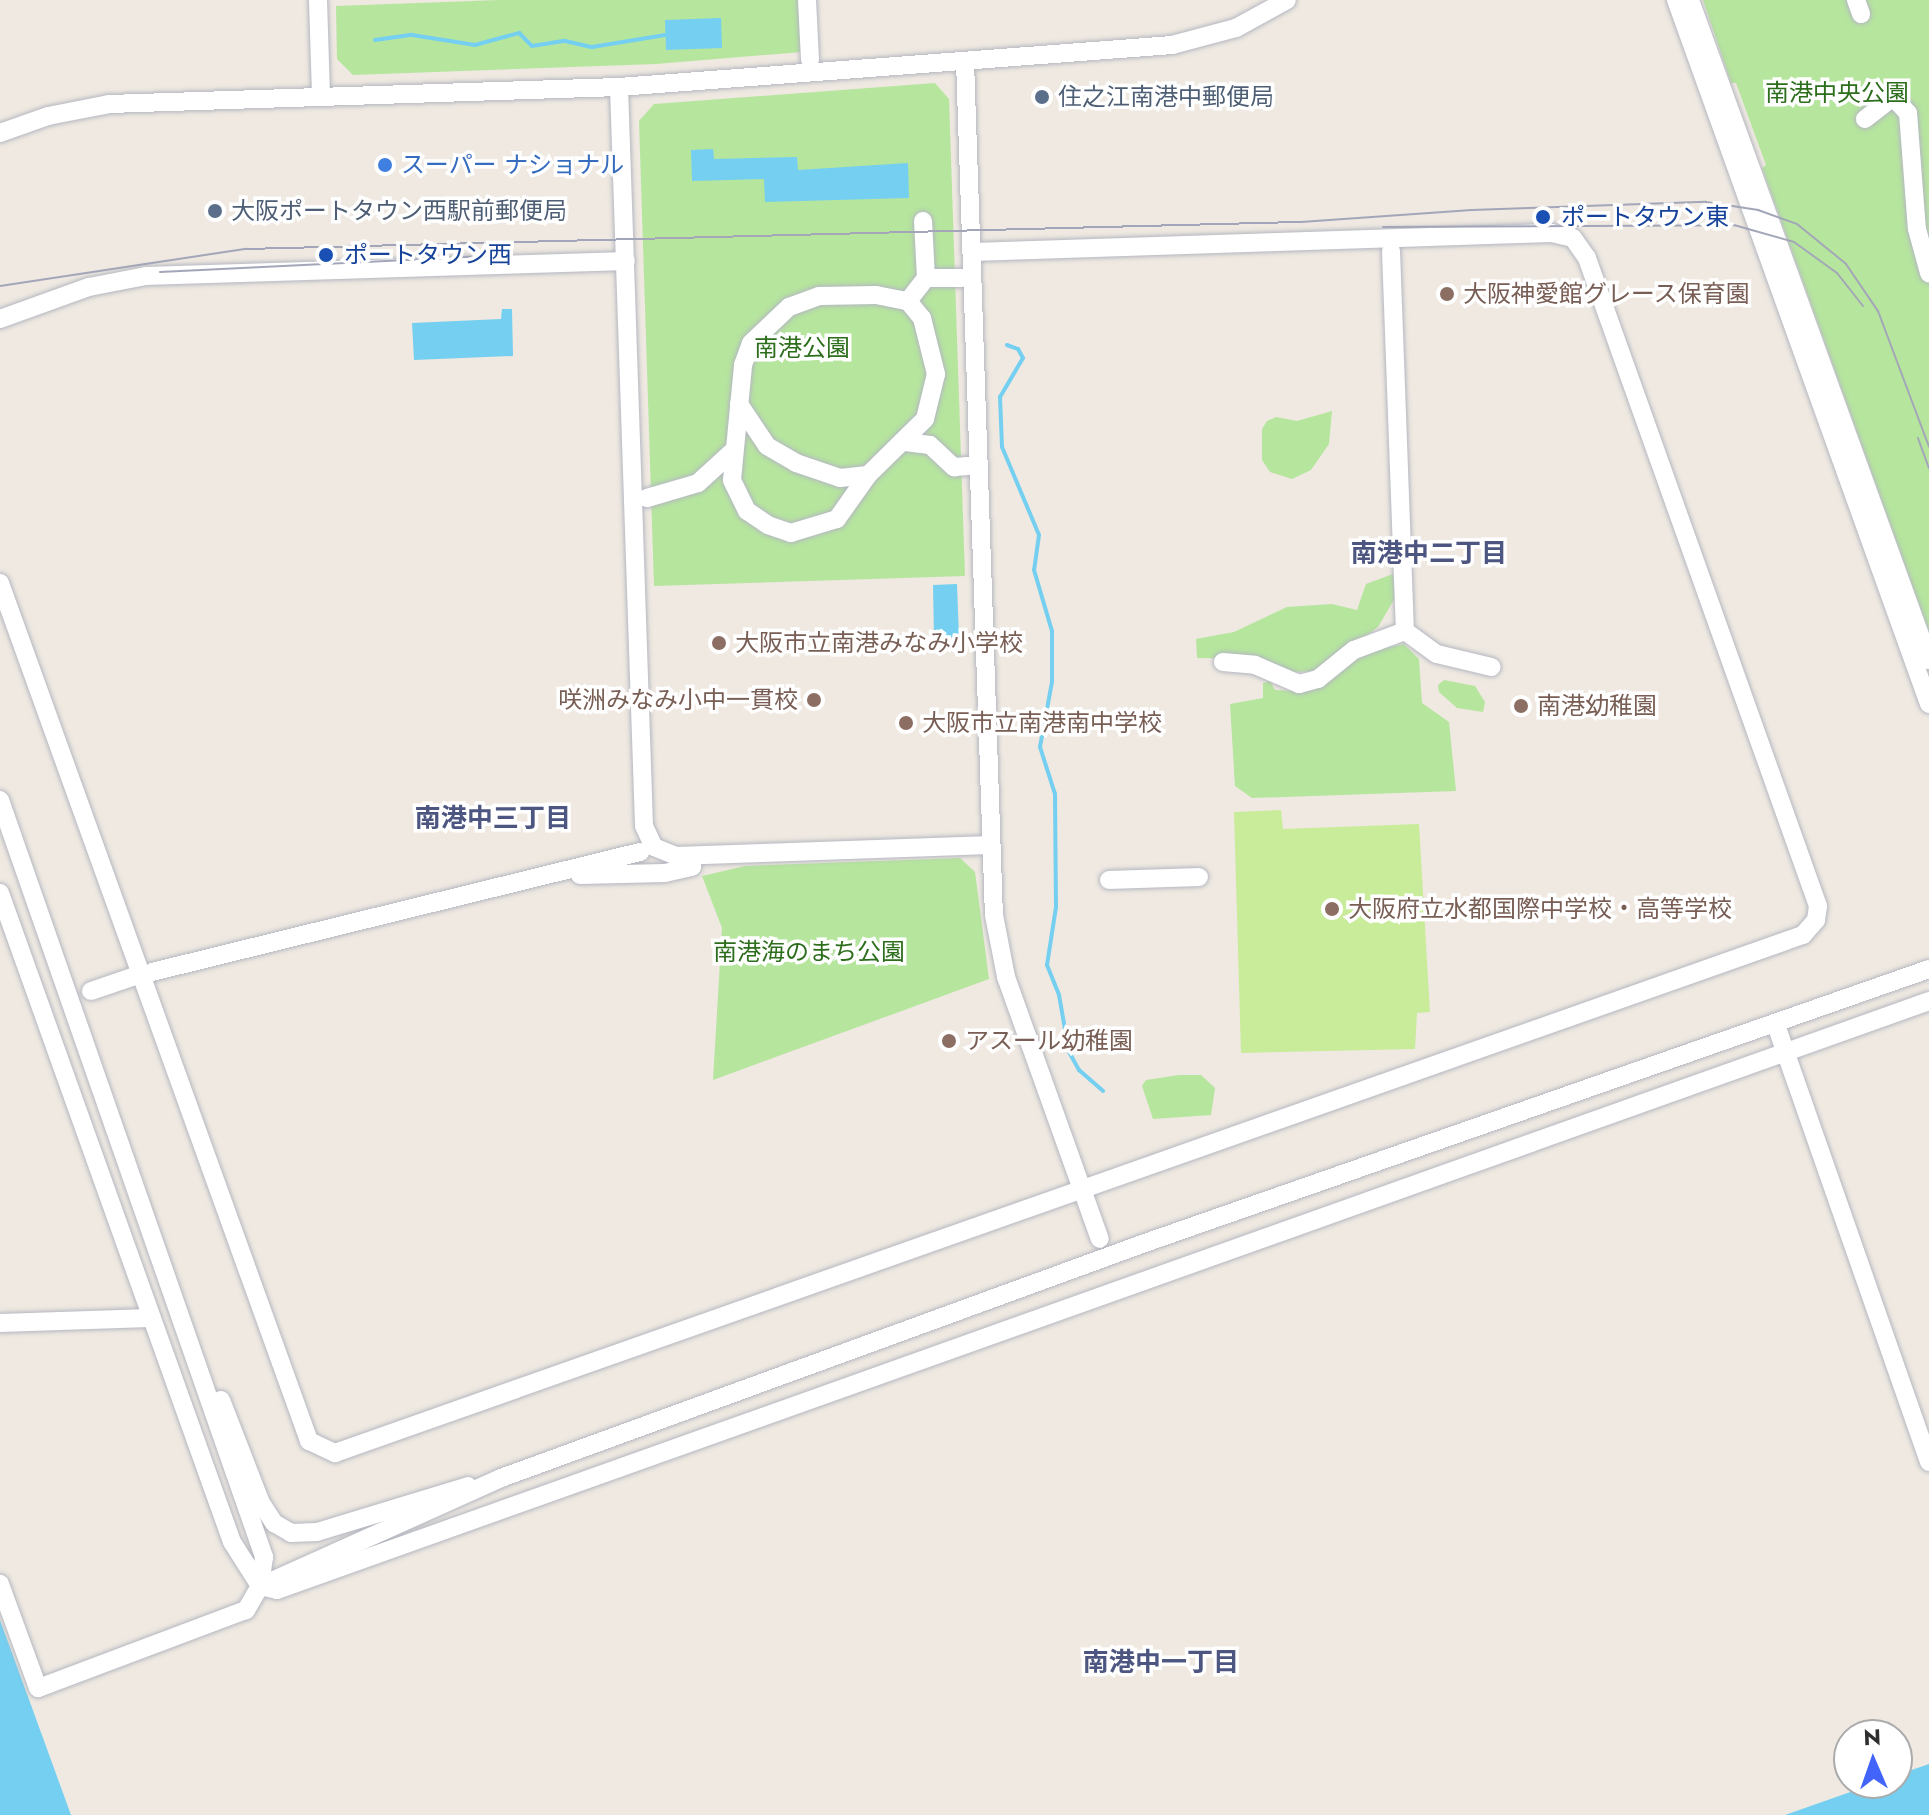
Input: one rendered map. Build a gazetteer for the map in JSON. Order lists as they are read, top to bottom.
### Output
{
  "districts": ["南港中二丁目", "南港中三丁目", "南港中一丁目"],
  "parks": ["南港中央公園", "南港公園", "南港海のまち公園"],
  "places": [
    "住之江南港中郵便局",
    "スーパー ナショナル",
    "大阪ポートタウン西駅前郵便局",
    "ポートタウン東",
    "ポートタウン西",
    "大阪神愛館グレース保育園",
    "大阪市立南港みなみ小学校",
    "咲洲みなみ小中一貫校",
    "南港幼稚園",
    "大阪市立南港南中学校",
    "大阪府立水都国際中学校・高等学校",
    "アスール幼稚園"
  ],
  "north": "top"
}
